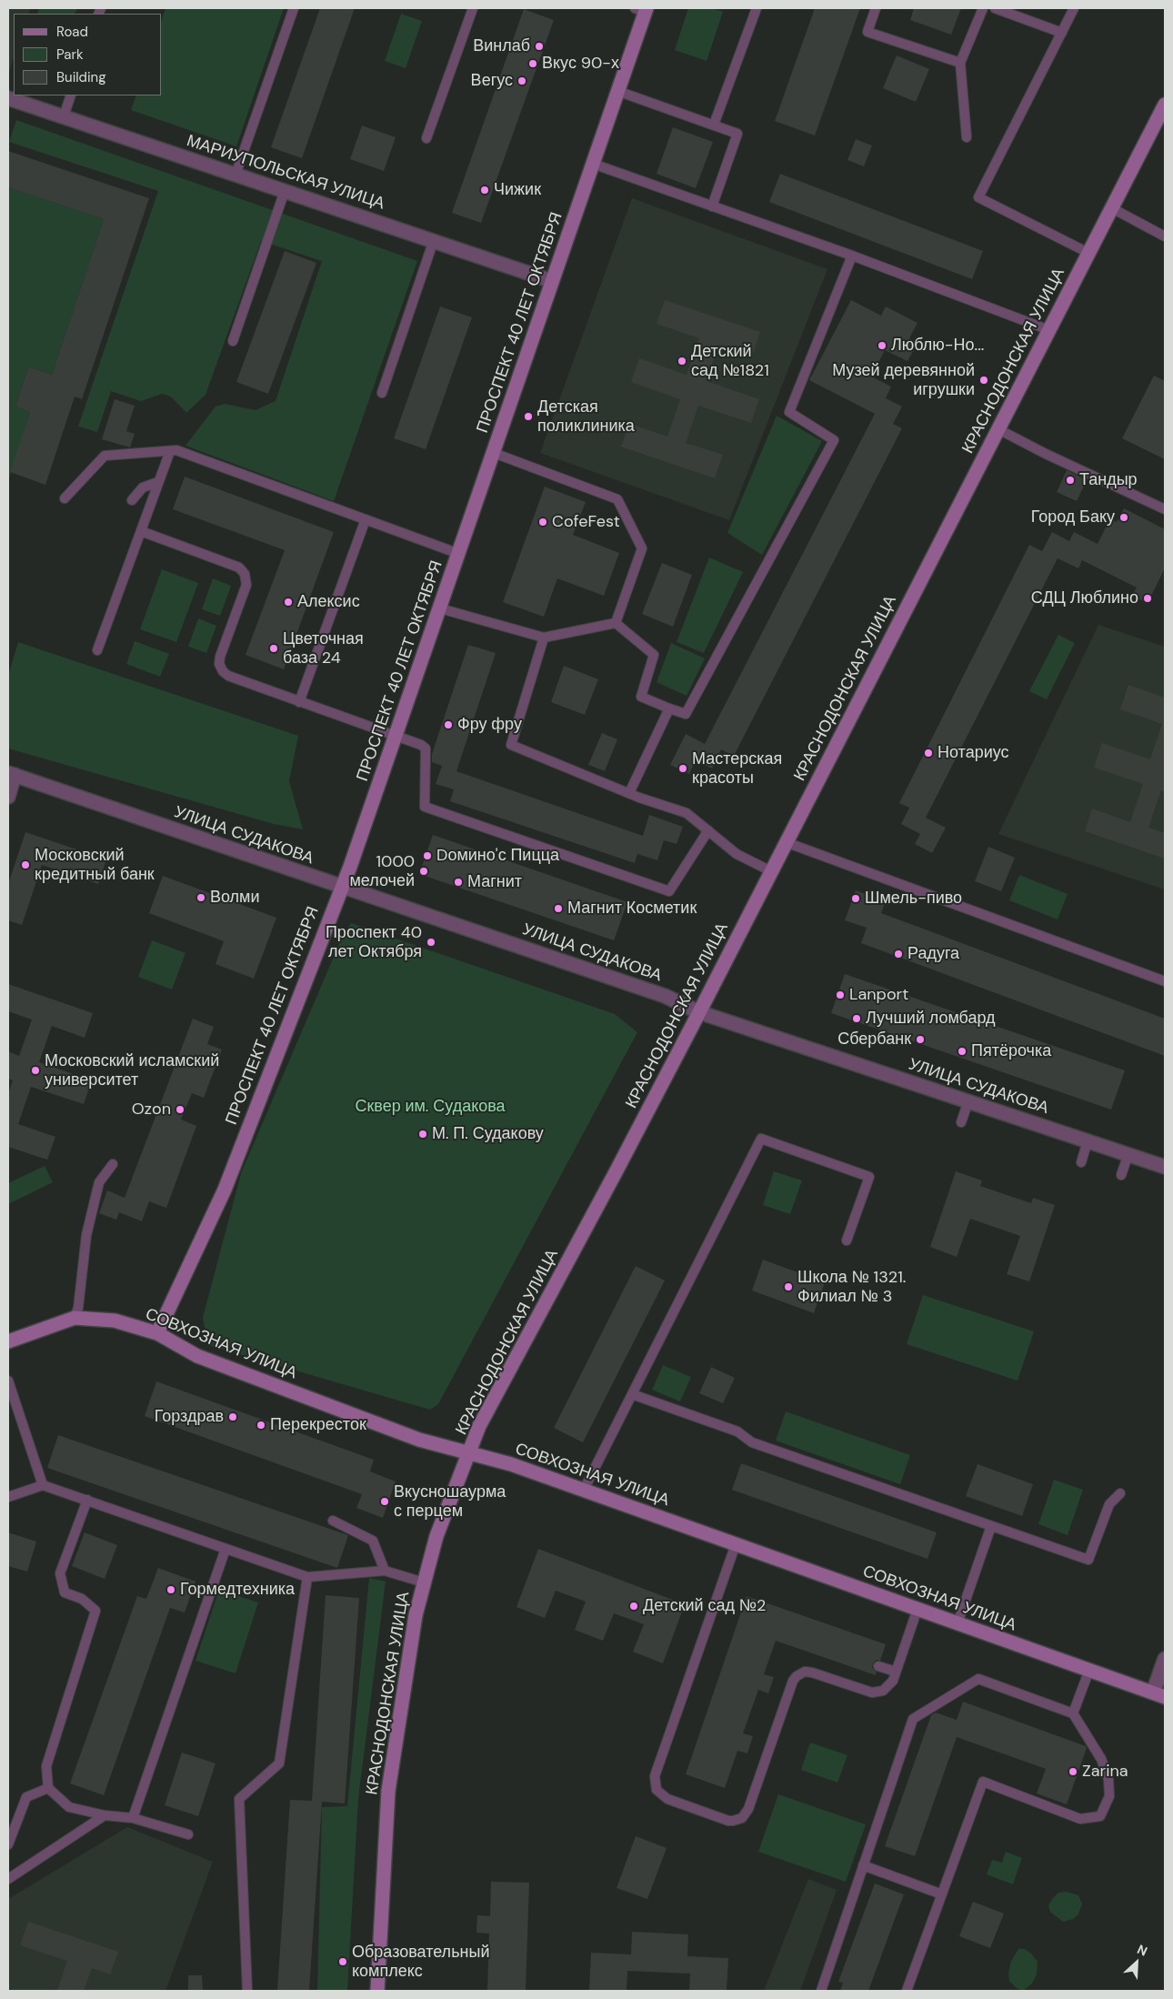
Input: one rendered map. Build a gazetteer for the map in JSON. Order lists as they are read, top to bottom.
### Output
{
  "streets": {
    "street": [
      "МАРИУПОЛЬСКАЯ УЛИЦА",
      "ПРОСПЕКТ 40 ЛЕТ ОКТЯБРЯ",
      "КРАСНОДОНСКАЯ УЛИЦА",
      "УЛИЦА СУДАКОВА",
      "СОВХОЗНАЯ УЛИЦА"
    ]
  },
  "crossings": [
    ["МАРИУПОЛЬСКАЯ УЛИЦА", "ПРОСПЕКТ 40 ЛЕТ ОКТЯБРЯ"],
    ["ПРОСПЕКТ 40 ЛЕТ ОКТЯБРЯ", "УЛИЦА СУДАКОВА"],
    ["ПРОСПЕКТ 40 ЛЕТ ОКТЯБРЯ", "СОВХОЗНАЯ УЛИЦА"],
    ["КРАСНОДОНСКАЯ УЛИЦА", "УЛИЦА СУДАКОВА"],
    ["КРАСНОДОНСКАЯ УЛИЦА", "СОВХОЗНАЯ УЛИЦА"]
  ],
  "parks": ["Сквер им. Судакова"],
  "places": [
    "Винлаб",
    "Вкус 90-х",
    "Вегус",
    "Чижик",
    "Люблю-Но...",
    "Детский сад №1821",
    "Музей деревянной игрушки",
    "Детская поликлиника",
    "Тандыр",
    "Город Баку",
    "CofeFest",
    "СДЦ Люблино",
    "Алексис",
    "Цветочная база 24",
    "Фру фру",
    "Нотариус",
    "Мастерская красоты",
    "Dомино'с Пицца",
    "Московский кредитный банк",
    "1000 мелочей",
    "Магнит",
    "Волми",
    "Шмель-пиво",
    "Магнит Косметик",
    "Проспект 40 лет Октября",
    "Радуга",
    "Lanport",
    "Лучший ломбард",
    "Сбербанк",
    "Пятёрочка",
    "Московский исламский университет",
    "Ozon",
    "М. П. Судакову",
    "Школа № 1321. Филиал № 3",
    "Горздрав",
    "Перекресток",
    "Вкусношаурма с перцем",
    "Гормедтехника",
    "Детский сад №2",
    "Zarina",
    "Образовательный комплекс"
  ],
  "legend": ["Road", "Park", "Building"],
  "north": "top right"
}
